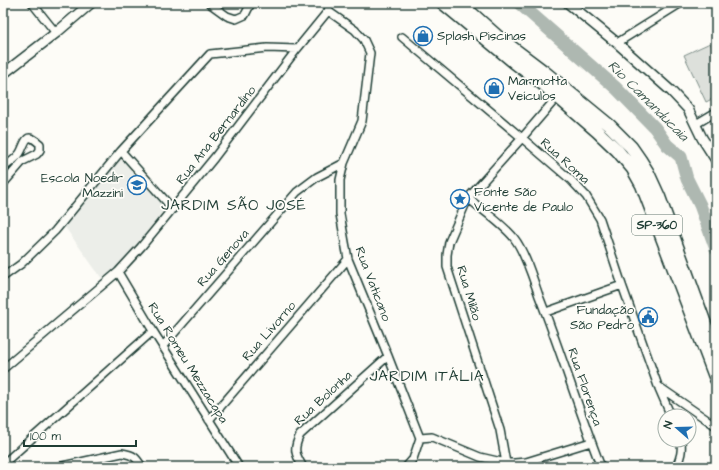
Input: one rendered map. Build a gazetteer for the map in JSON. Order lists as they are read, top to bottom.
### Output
{
  "streets": {
    "main road": ["SP-360"],
    "street": [
      "Rua Ana Bernardino",
      "Rua Roma",
      "Rua Genova",
      "Rua Vaticano",
      "Rua Milão",
      "Rua Livorno",
      "Rua Romeu Mezzacapa",
      "Rua Florença",
      "Rua Bolonha"
    ]
  },
  "crossings": [
    ["Rua Ana Bernardino", "Rua Vaticano"],
    ["Rua Ana Bernardino", "Rua Romeu Mezzacapa"],
    ["Rua Roma", "Rua Milão"],
    ["SP-360", "Rua Milão"],
    ["Rua Genova", "Rua Vaticano"],
    ["Rua Genova", "Rua Romeu Mezzacapa"],
    ["Rua Vaticano", "Rua Livorno"],
    ["Rua Vaticano", "Rua Bolonha"],
    ["Rua Milão", "Rua Florença"],
    ["Rua Livorno", "Rua Romeu Mezzacapa"]
  ],
  "districts": ["JARDIM SÃO JOSÉ", "JARDIM ITÁLIA"],
  "water": ["Rio Camanducaia"],
  "places": {
    "shop": ["Splash Piscinas", "Marmotta Veículos"],
    "school or university": ["Escola Noedir Mazzini"],
    "place": ["Fonte São Vicente de Paulo"],
    "public building": ["Fundação São Pedro"]
  },
  "scale_bar": "100 m",
  "north": "left"
}
